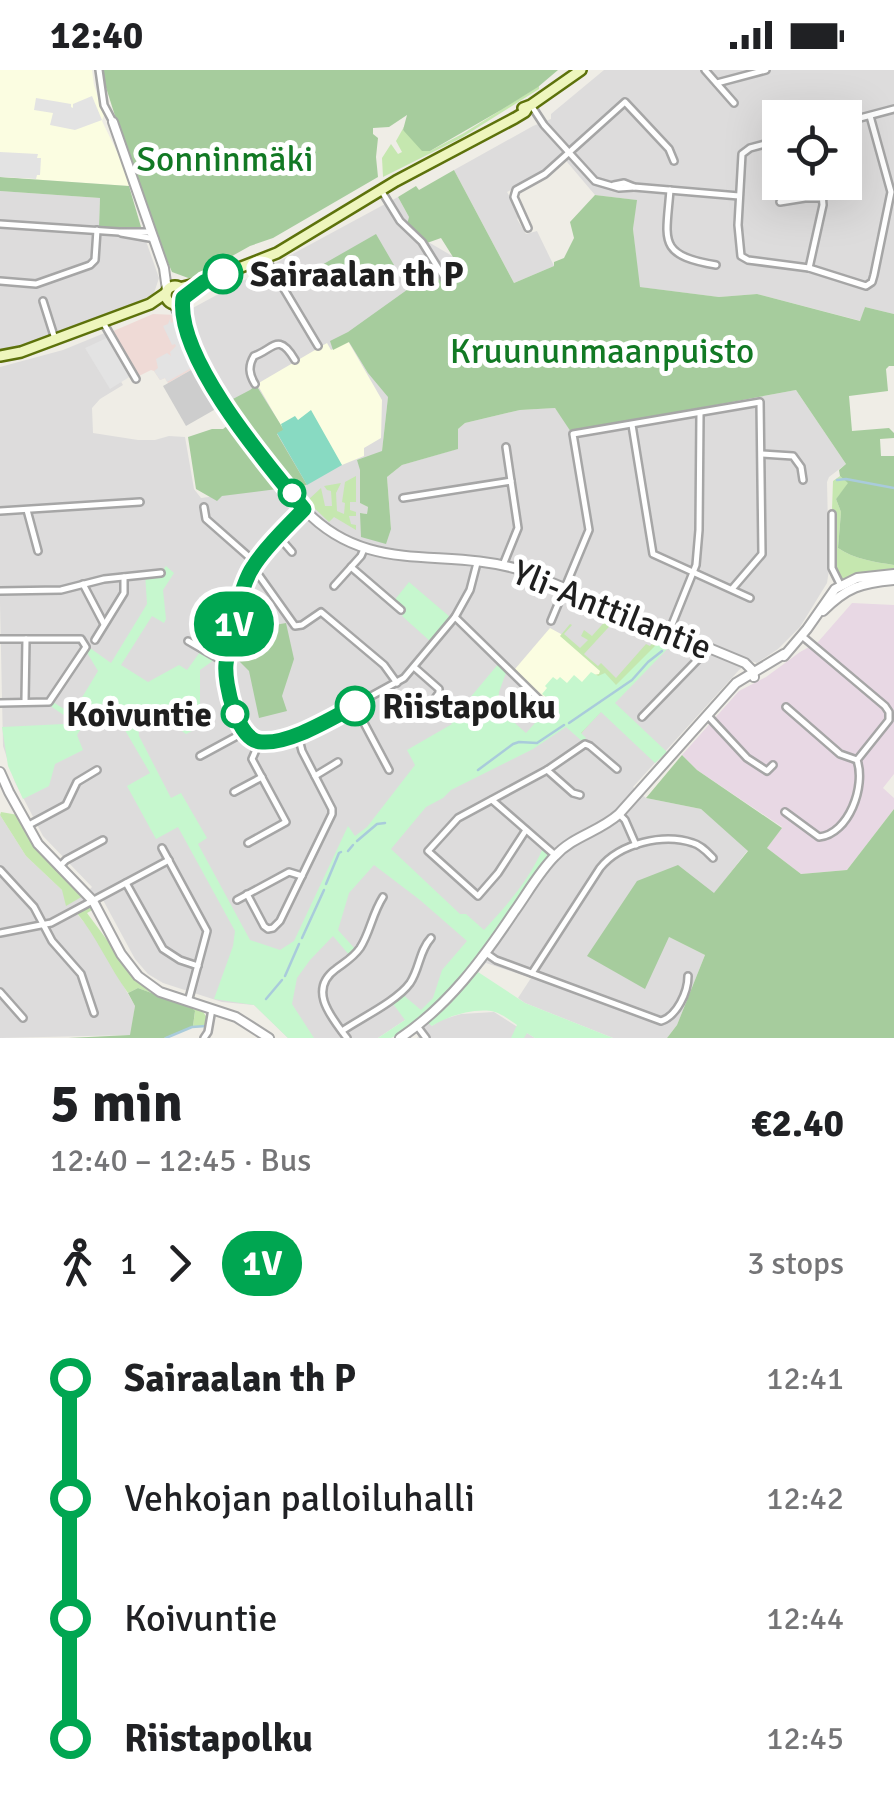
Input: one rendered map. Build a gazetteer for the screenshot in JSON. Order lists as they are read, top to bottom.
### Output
{
  "streets": {
    "street": ["Yli-Anttilantie"]
  },
  "parks": ["Sonninmäki", "Kruununmaanpuisto"],
  "places": ["Sairaalan th P", "Riistapolku", "Koivuntie"],
  "lines": ["bus line 1V"],
  "page": {
    "status": "12:40",
    "on_map": "1V",
    "heading": ["5 min", "12:40 – 12:45 · Bus", "€2.40"],
    "legs": ["1", "1V", "3 stops"],
    "list": [
      {
        "name": "Sairaalan th P",
        "value": "12:41"
      },
      {
        "name": "Vehkojan palloiluhalli",
        "value": "12:42"
      },
      {
        "name": "Koivuntie",
        "value": "12:44"
      },
      {
        "name": "Riistapolku",
        "value": "12:45"
      }
    ]
  }
}
